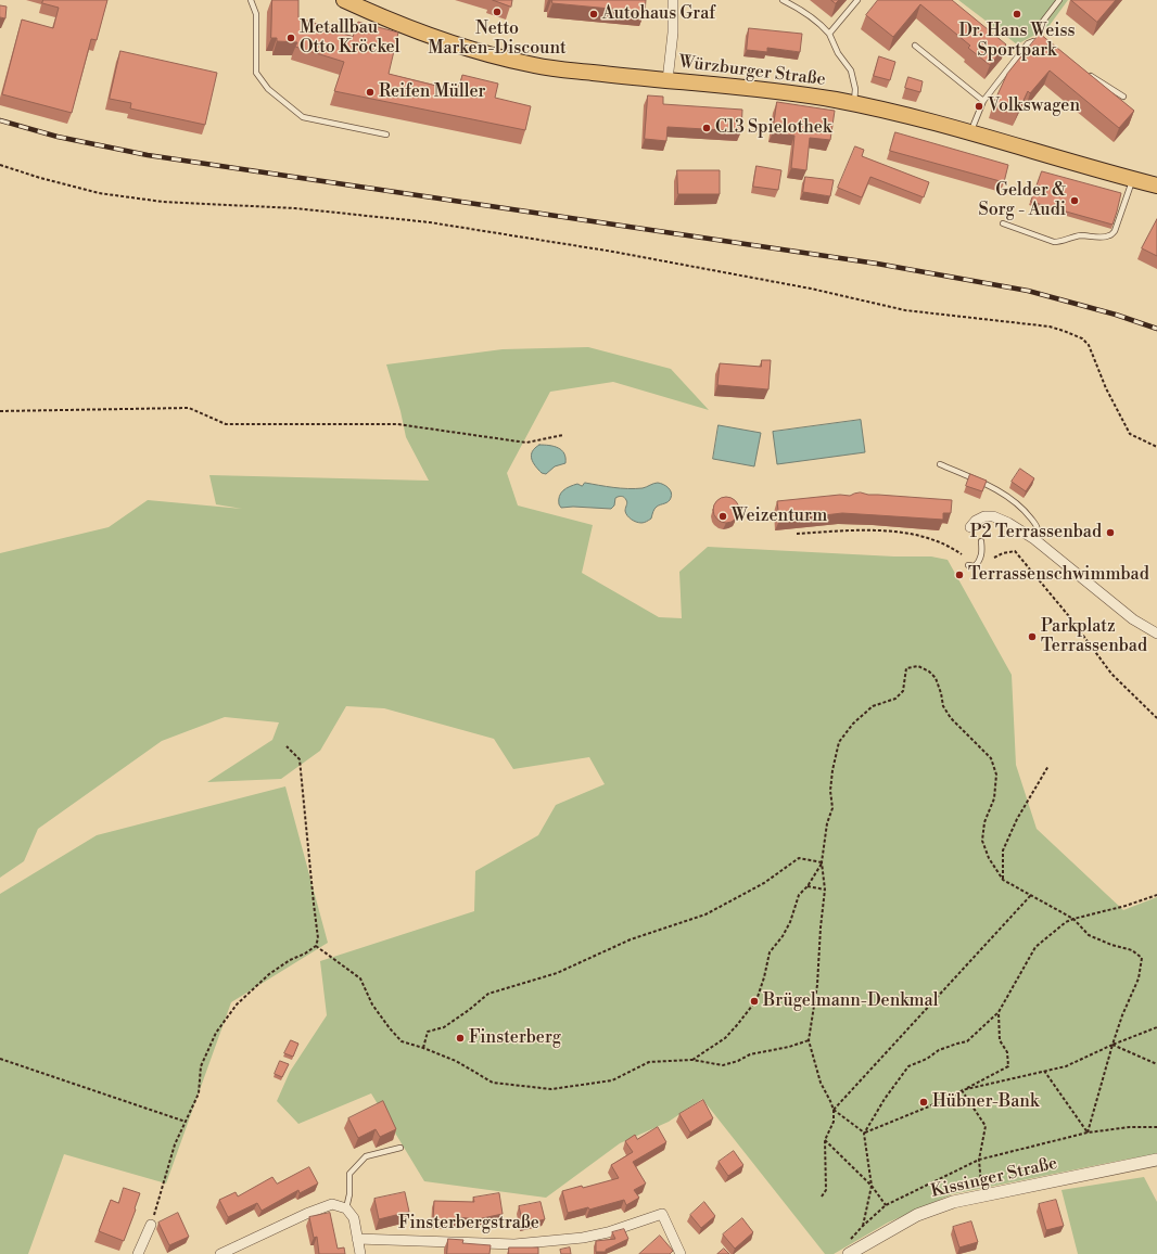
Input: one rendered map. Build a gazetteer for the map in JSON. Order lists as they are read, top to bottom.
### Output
{
  "streets": {
    "main road": ["Würzburger Straße"],
    "street": ["Kissinger Straße", "Finsterbergstraße"]
  },
  "places": [
    "Netto Marken-Discount",
    "Autohaus Graf",
    "Dr. Hans Weiss Sportpark",
    "Metallbau Otto Kröckel",
    "Reifen Müller",
    "Volkswagen",
    "C13 Spielothek",
    "Gelder & Sorg - Audi",
    "Weizenturm",
    "P2 Terrassenbad",
    "Terrassenschwimmbad",
    "Parkplatz Terrassenbad",
    "Brügelmann-Denkmal",
    "Finsterberg",
    "Hübner-Bank"
  ]
}
